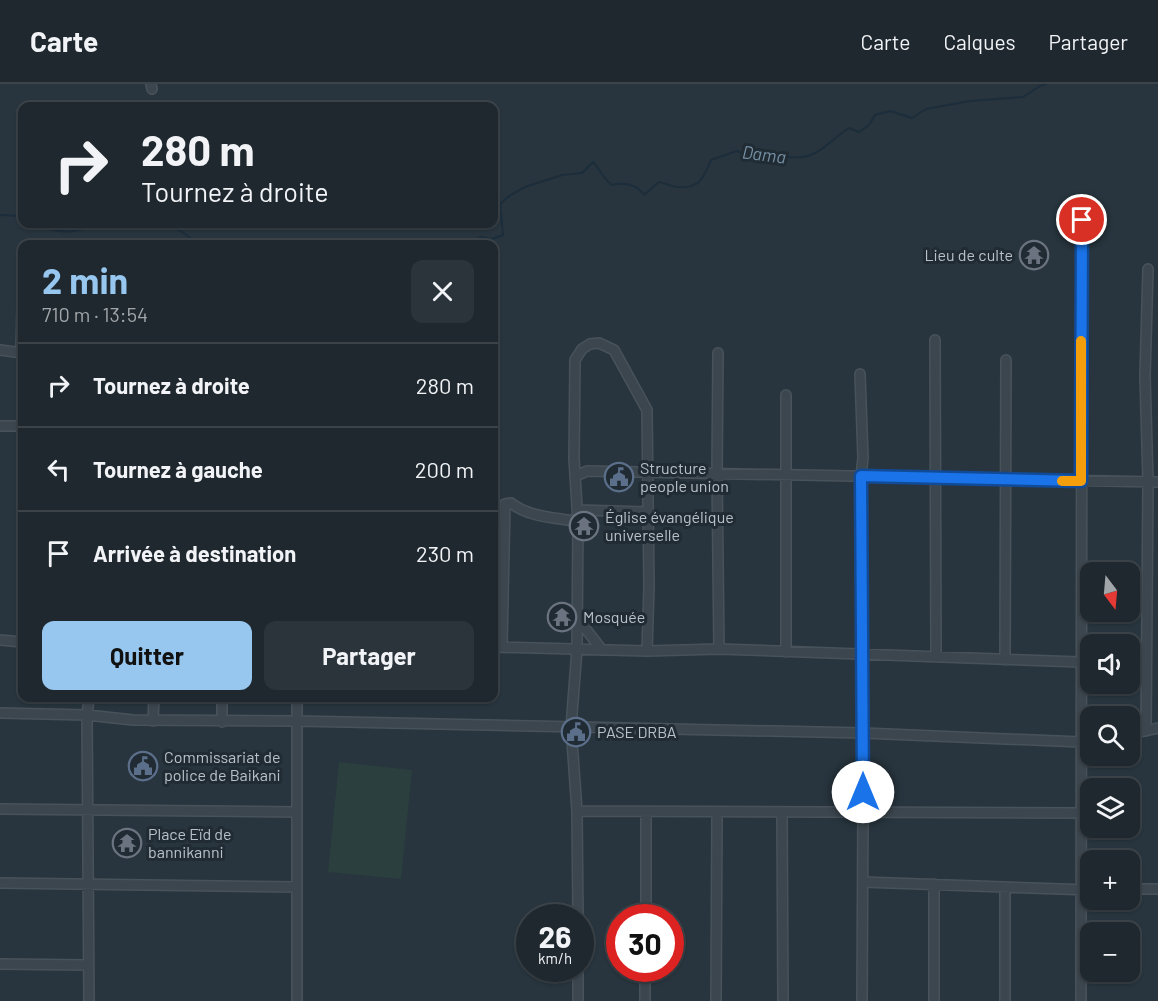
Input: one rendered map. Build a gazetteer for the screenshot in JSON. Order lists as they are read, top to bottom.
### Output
{
  "water": ["Dama"],
  "places": {
    "temple": [
      "Lieu de culte",
      "Église évangélique universelle",
      "Mosquée",
      "Place Eïd de bannikanni"
    ],
    "public building": ["Structure people union", "PASE DRBA", "Commissariat de police de Baikani"]
  },
  "north": "bottom",
  "page": {
    "header": "Carte",
    "nav": ["Carte", "Calques", "Partager"],
    "turn": ["280 m", "Tournez à droite"],
    "heading": ["2 min", "710 m · 13:54"],
    "list": [
      {
        "name": "Tournez à droite",
        "value": "280 m"
      },
      {
        "name": "Tournez à gauche",
        "value": "200 m"
      },
      {
        "name": "Arrivée à destination",
        "value": "230 m"
      }
    ],
    "map_buttons": ["+", "−"],
    "buttons": ["Quitter", "Partager"],
    "speed": "26 km/h",
    "limit": "30"
  }
}
